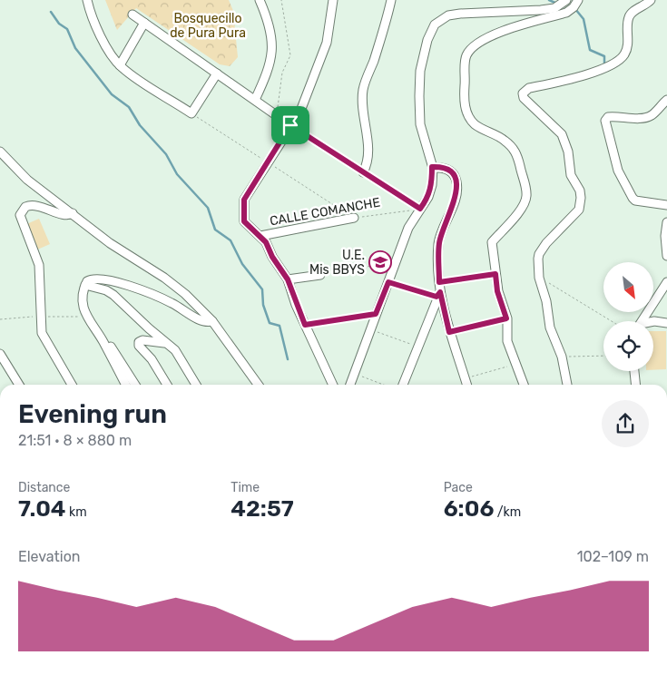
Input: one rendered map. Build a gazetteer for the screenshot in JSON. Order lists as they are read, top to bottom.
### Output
{
  "streets": {
    "street": ["CALLE COMANCHE"]
  },
  "parks": ["Bosquecillo de Pura Pura"],
  "places": {
    "school or university": ["U.E. Mis BBYS"]
  },
  "north": "bottom right",
  "page": {
    "heading": ["Evening run", "21:51 · 8 × 880 m"],
    "stats": [
      ["Distance", "7.04 km"],
      ["Time", "42:57"],
      ["Pace", "6:06 /km"]
    ],
    "chart": ["Elevation", "102–109 m"]
  }
}
